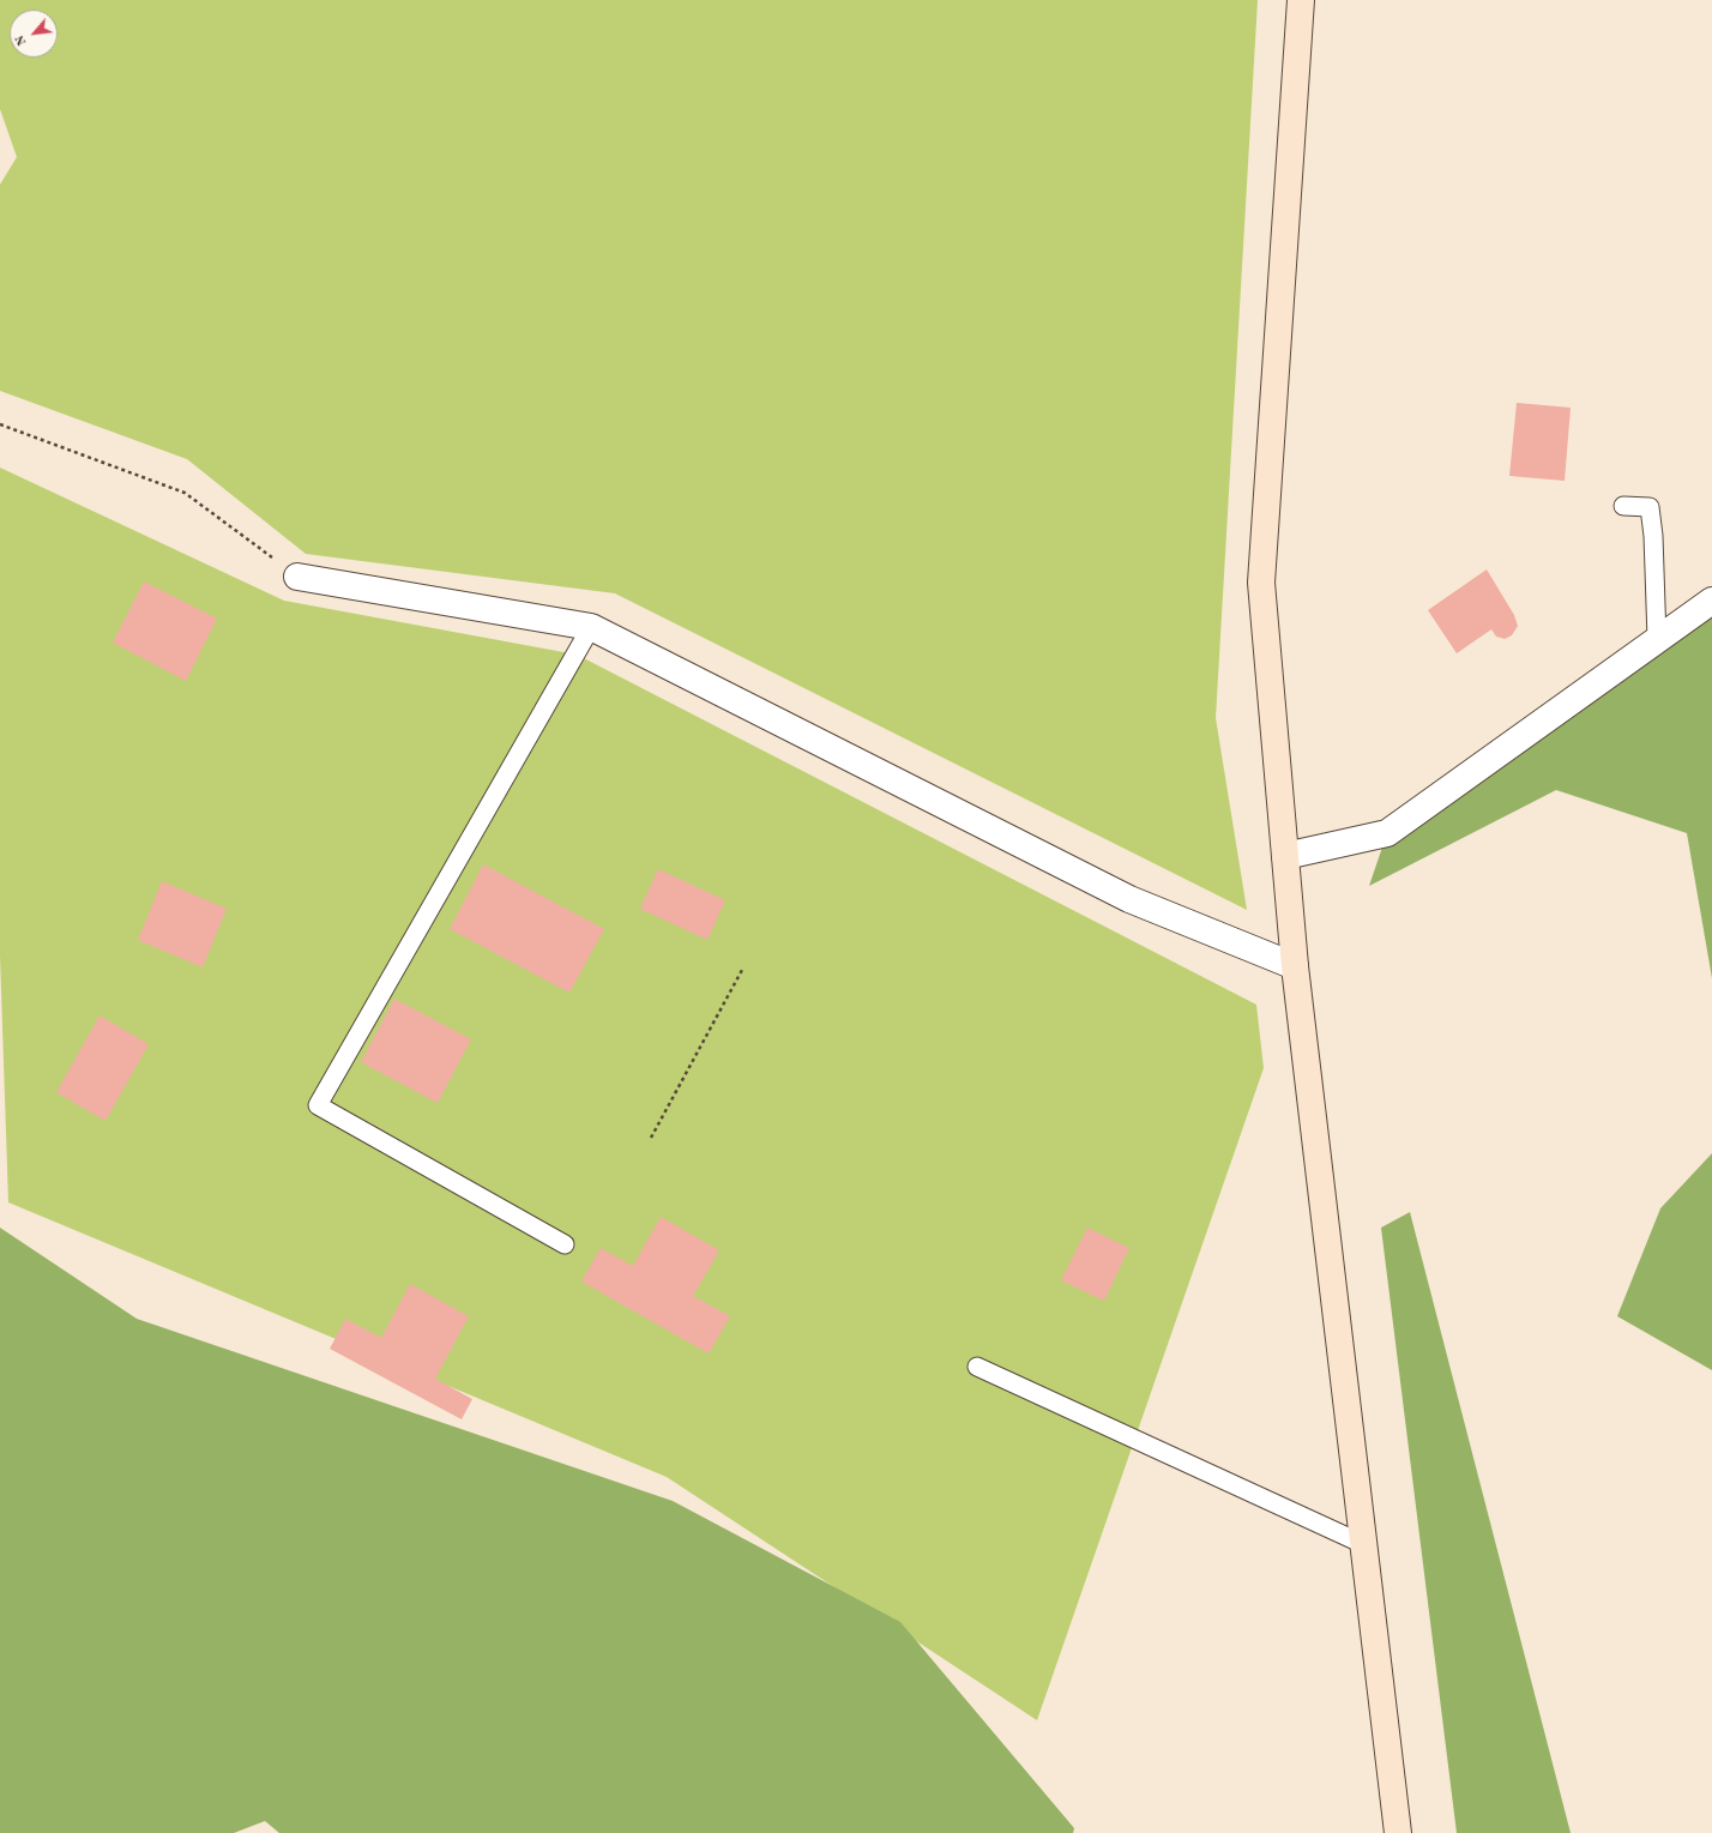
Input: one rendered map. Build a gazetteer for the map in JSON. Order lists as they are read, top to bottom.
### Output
{
  "north": "bottom left"
}
